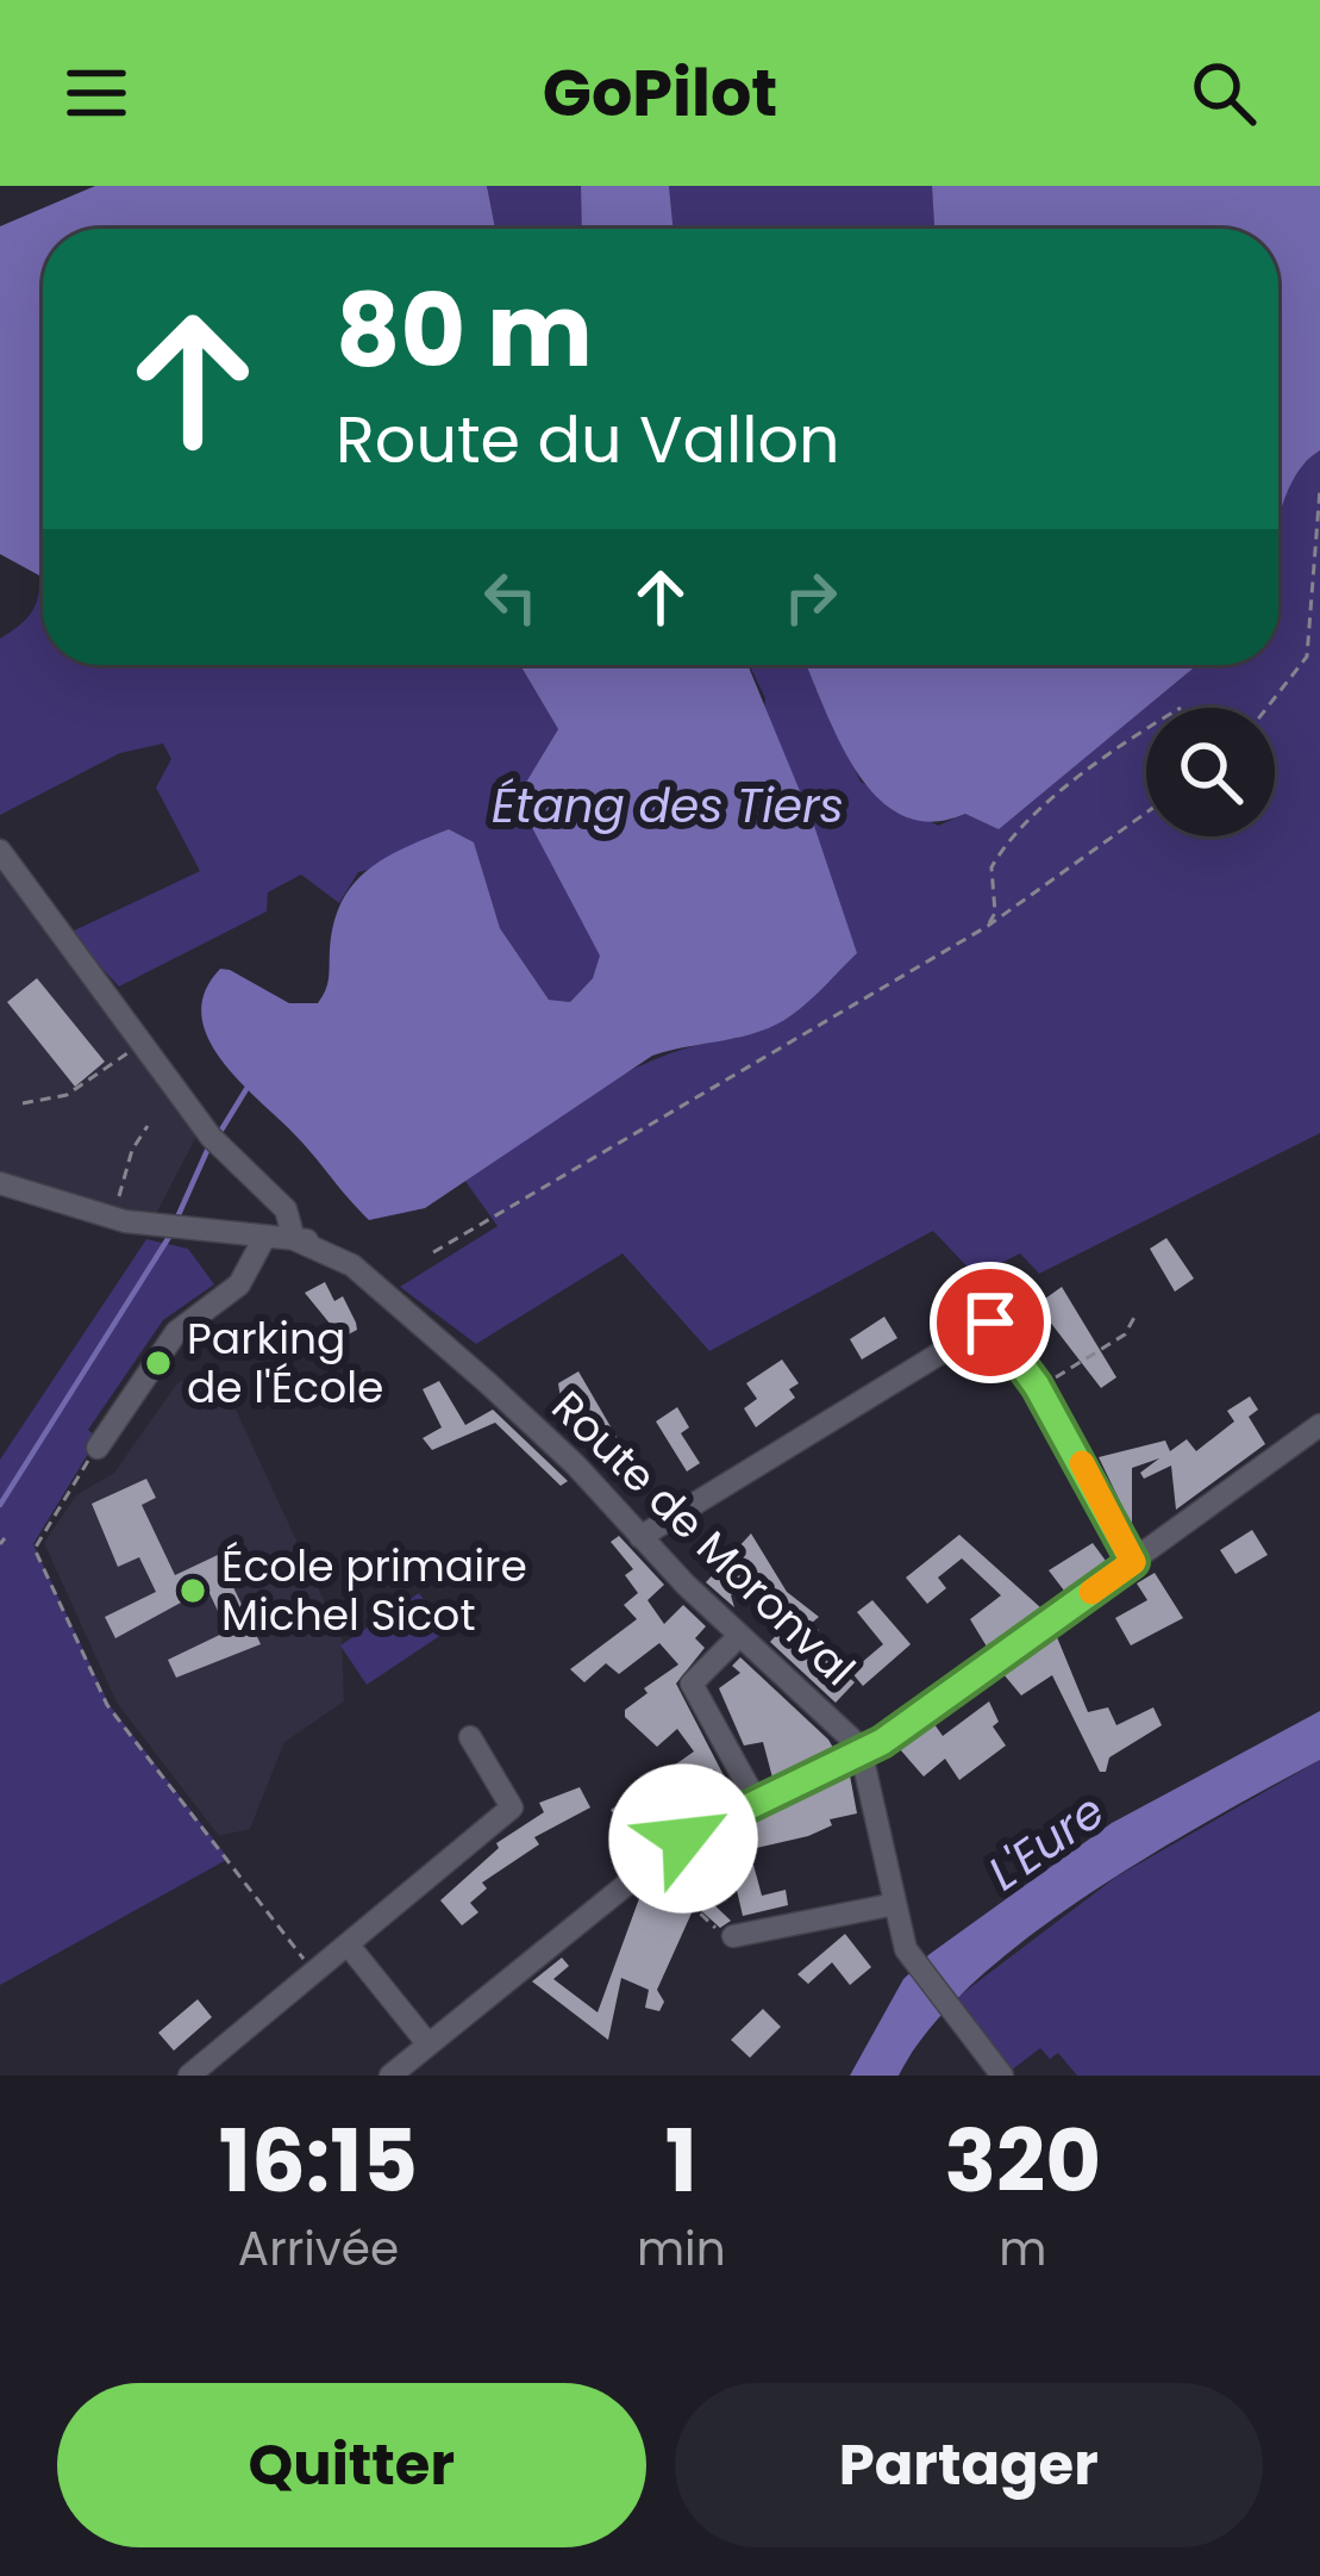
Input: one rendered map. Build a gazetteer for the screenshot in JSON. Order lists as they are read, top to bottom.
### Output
{
  "streets": {
    "street": ["Route de Moronval"]
  },
  "water": ["Étang des Tiers", "L'Eure"],
  "places": ["Parking de l'École", "École primaire Michel Sicot"],
  "page": {
    "header": "GoPilot",
    "turn": ["80 m", "Route du Vallon"],
    "eta": [
      "16:15",
      "Arrivée",
      "1",
      "min",
      "320",
      "m"
    ],
    "buttons": ["Quitter", "Partager"]
  }
}
